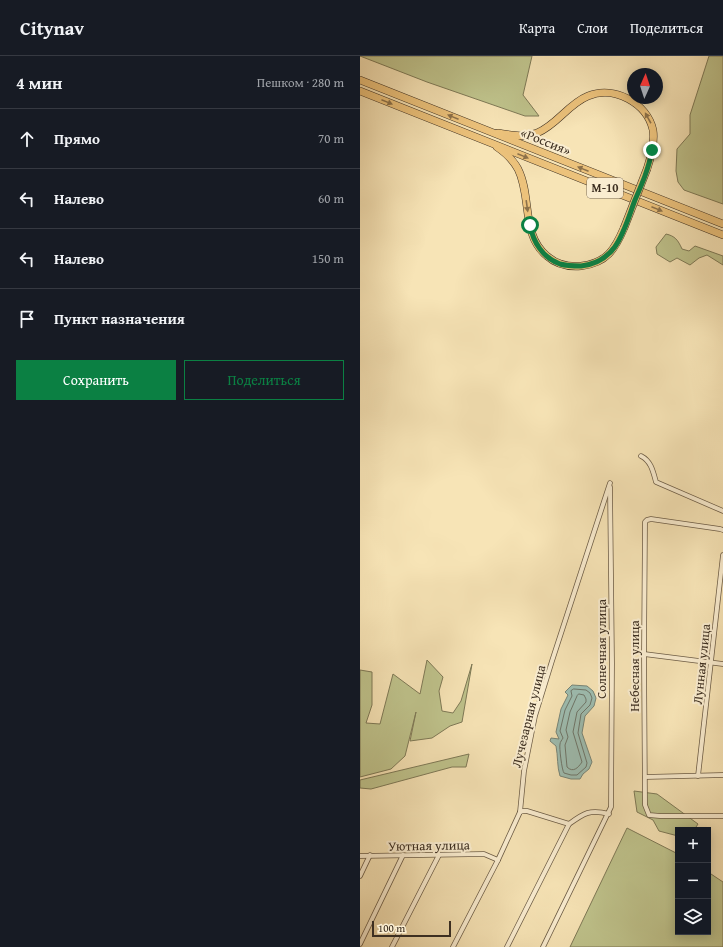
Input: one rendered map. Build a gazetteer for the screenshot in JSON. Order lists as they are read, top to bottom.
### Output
{
  "streets": {
    "main road": ["«Россия»", "М-10"],
    "street": [
      "Солнечная улица",
      "Лунная улица",
      "Небесная улица",
      "Лучезарная улица",
      "Уютная улица"
    ]
  },
  "crossings": [
    ["Солнечная улица", "Лучезарная улица"],
    ["Лучезарная улица", "Уютная улица"]
  ],
  "scale_bar": "100 m",
  "north": "top",
  "page": {
    "header": "Citynav",
    "nav": ["Карта", "Слои", "Поделиться"],
    "heading": ["4 мин", "Пешком · 280 m"],
    "list": [
      ["Прямо", "70 m"],
      ["Налево", "60 m"],
      ["Налево", "150 m"],
      "Пункт назначения"
    ],
    "buttons": ["Сохранить", "Поделиться"],
    "map_buttons": ["+", "−"],
    "scale": "100 m"
  }
}
